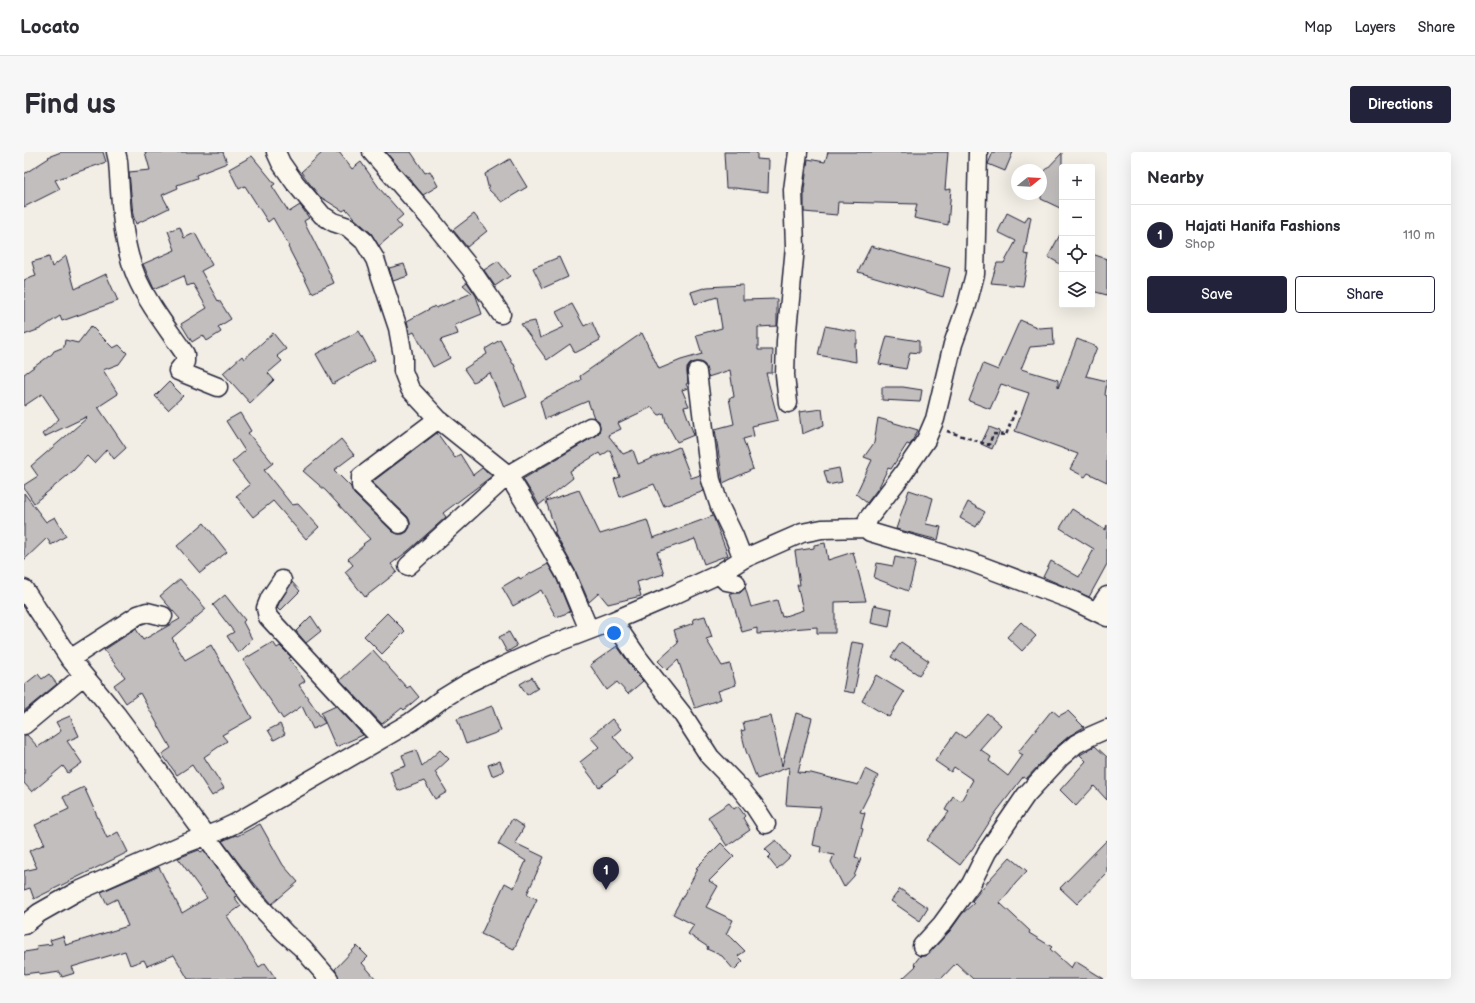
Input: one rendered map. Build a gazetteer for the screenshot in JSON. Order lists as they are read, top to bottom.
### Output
{
  "north": "right",
  "page": {
    "header": "Locato",
    "nav": ["Map", "Layers", "Share"],
    "buttons": [
      "Directions",
      ["Save", "Share"]
    ],
    "title": "Find us",
    "heading": "Nearby",
    "map_buttons": ["+", "−"],
    "list": [
      {
        "mark": "1",
        "name": "Hajati Hanifa Fashions",
        "note": "Shop",
        "value": "110 m"
      }
    ],
    "pins": "1"
  }
}
